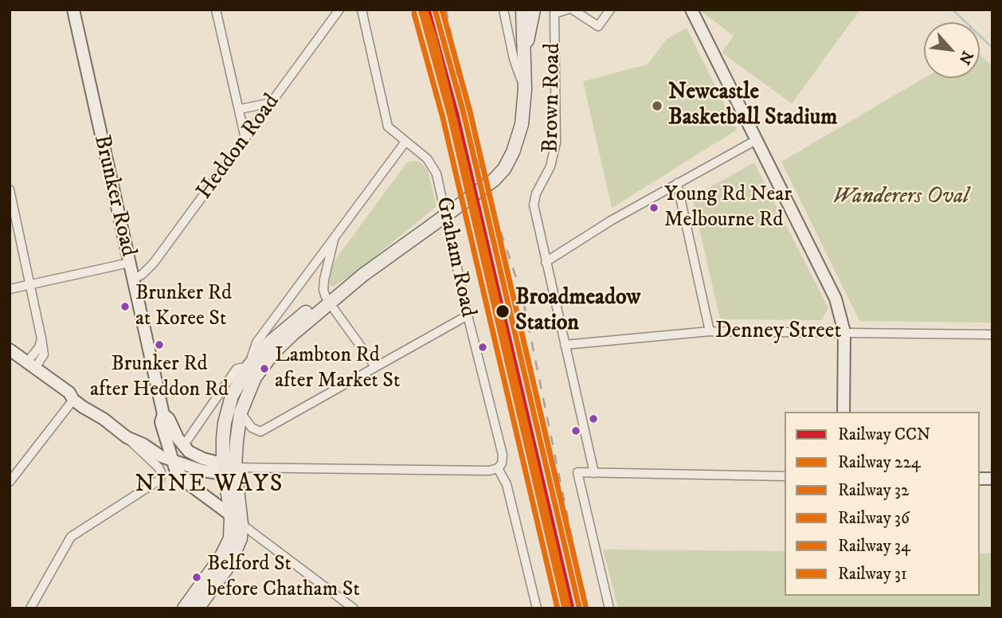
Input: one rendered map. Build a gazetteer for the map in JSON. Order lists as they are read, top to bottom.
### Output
{
  "streets": {
    "street": [
      "Brown Road",
      "Heddon Road",
      "Brunker Road",
      "Graham Road",
      "Denney Street"
    ]
  },
  "crossings": [
    ["Brown Road", "Denney Street"],
    ["Heddon Road", "Brunker Road"]
  ],
  "districts": ["NINE WAYS"],
  "parks": ["Wanderers Oval"],
  "places": [
    "Newcastle Basketball Stadium",
    "Young Rd Near Melbourne Rd",
    "Brunker Rd at Koree St",
    "Broadmeadow Station",
    "Brunker Rd after Heddon Rd",
    "Lambton Rd after Market St",
    "Belford St before Chatham St"
  ],
  "lines": [
    "rail line CCN",
    "rail line 32",
    "rail line 34",
    "rail line 224",
    "rail line 31",
    "rail line 36"
  ],
  "legend": [
    "Railway CCN",
    "Railway 224",
    "Railway 32",
    "Railway 36",
    "Railway 34",
    "Railway 31"
  ],
  "north": "bottom right"
}
